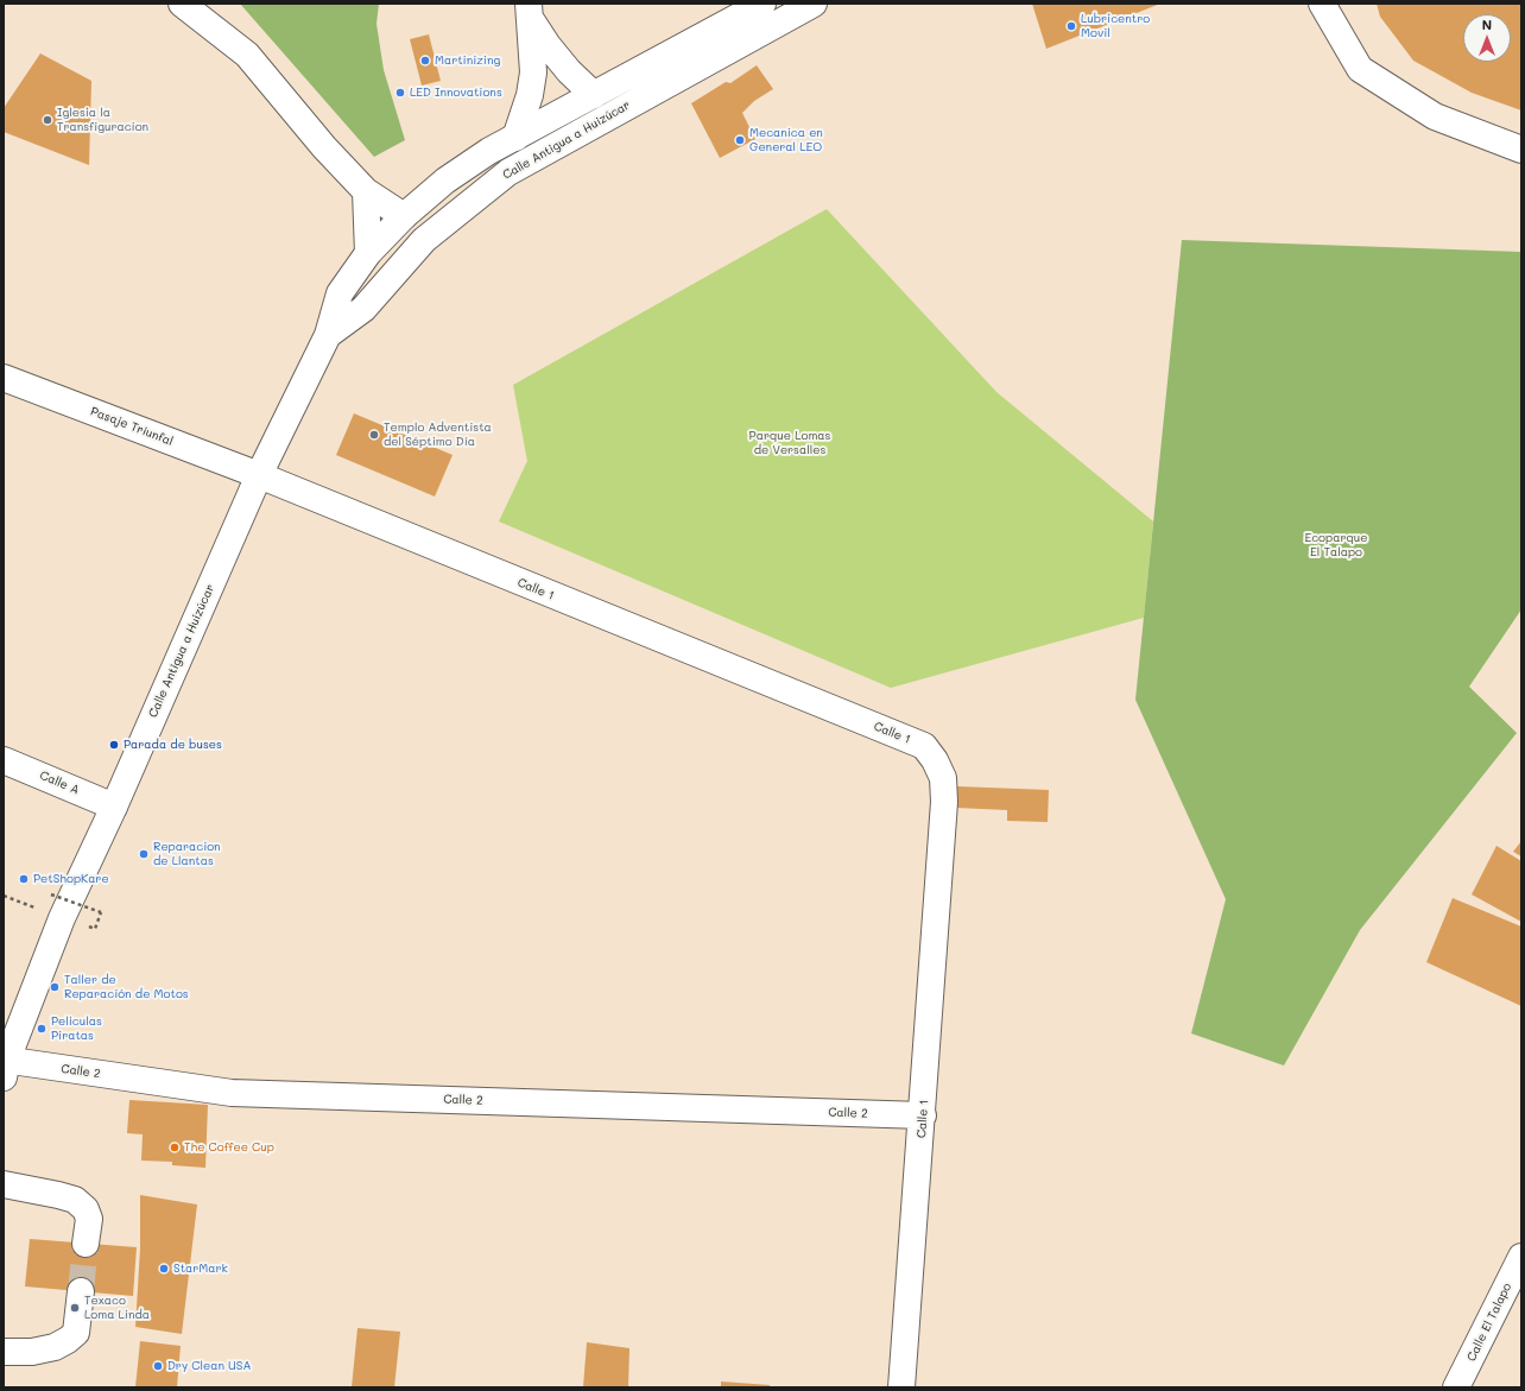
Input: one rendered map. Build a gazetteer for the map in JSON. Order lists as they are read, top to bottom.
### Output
{
  "streets": {
    "street": [
      "Calle Antigua a Huizúcar",
      "Pasaje Triunfal",
      "Calle 1",
      "Calle A",
      "Calle 2",
      "Calle El Talapo"
    ]
  },
  "crossings": [
    ["Calle Antigua a Huizúcar", "Pasaje Triunfal"],
    ["Calle Antigua a Huizúcar", "Calle 1"],
    ["Calle Antigua a Huizúcar", "Calle A"],
    ["Calle Antigua a Huizúcar", "Calle 2"],
    ["Pasaje Triunfal", "Calle 1"],
    ["Calle 1", "Calle 2"]
  ],
  "parks": ["Parque Lomas de Versalles", "Ecoparque El Talapo"],
  "places": [
    "Lubricentro Movil",
    "Martinizing",
    "LED Innovations",
    "Iglesia la Transfiguracion",
    "Mecanica en General LEO",
    "Templo Adventista del Séptimo Día",
    "Parada de buses",
    "Reparacion de Llantas",
    "PetShopKare",
    "Taller de Reparación de Motos",
    "Peliculas Piratas",
    "The Coffee Cup",
    "StarMark",
    "Texaco Loma Linda",
    "Dry Clean USA"
  ],
  "north": "top"
}
